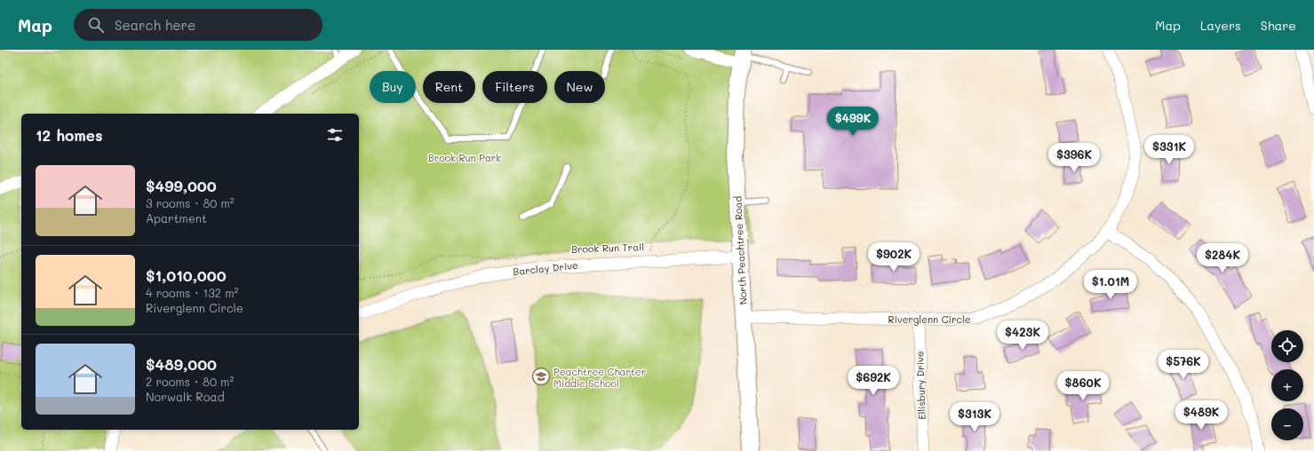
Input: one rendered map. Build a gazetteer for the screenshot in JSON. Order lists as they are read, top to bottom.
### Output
{
  "streets": {
    "street": [
      "North Peachtree Road",
      "Barclay Drive",
      "Riverglenn Circle",
      "Ellisbury Drive"
    ],
    "path": ["Brook Run Trail"]
  },
  "crossings": [
    ["North Peachtree Road", "Barclay Drive"],
    ["North Peachtree Road", "Riverglenn Circle"],
    ["Riverglenn Circle", "Ellisbury Drive"]
  ],
  "parks": ["Brook Run Park"],
  "places": {
    "school or university": ["Peachtree Charter Middle School"]
  },
  "page": {
    "header": "Map",
    "search": "Search here",
    "nav": ["Map", "Layers", "Share"],
    "chip": [
      "Buy",
      "Rent",
      "Filters",
      "New"
    ],
    "price": [
      "$499K",
      "$331K",
      "$396K",
      "$902K",
      "$284K",
      "$1.01M",
      "$423K",
      "$576K",
      "$692K",
      "$860K",
      "$489K",
      "$313K"
    ],
    "heading": "12 homes",
    "list": [
      {
        "name": "$499,000",
        "note": "3 rooms · 80 m² · Apartment"
      },
      {
        "name": "$1,010,000",
        "note": "4 rooms · 132 m² · Riverglenn Circle"
      },
      {
        "name": "$489,000",
        "note": "2 rooms · 80 m² · Norwalk Road"
      }
    ],
    "map_buttons": ["+", "−"]
  }
}
